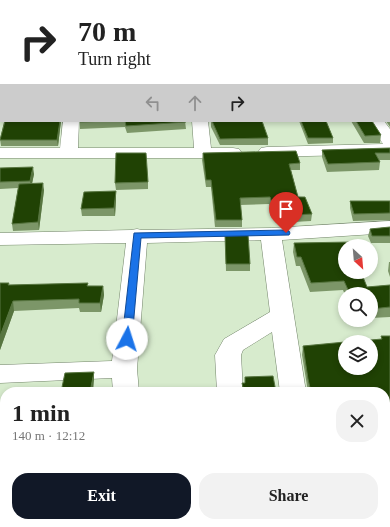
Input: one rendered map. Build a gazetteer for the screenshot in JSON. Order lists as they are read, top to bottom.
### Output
{
  "north": "bottom right",
  "page": {
    "turn": ["70 m", "Turn right"],
    "heading": ["1 min", "140 m · 12:12"],
    "buttons": ["Exit", "Share"]
  }
}
